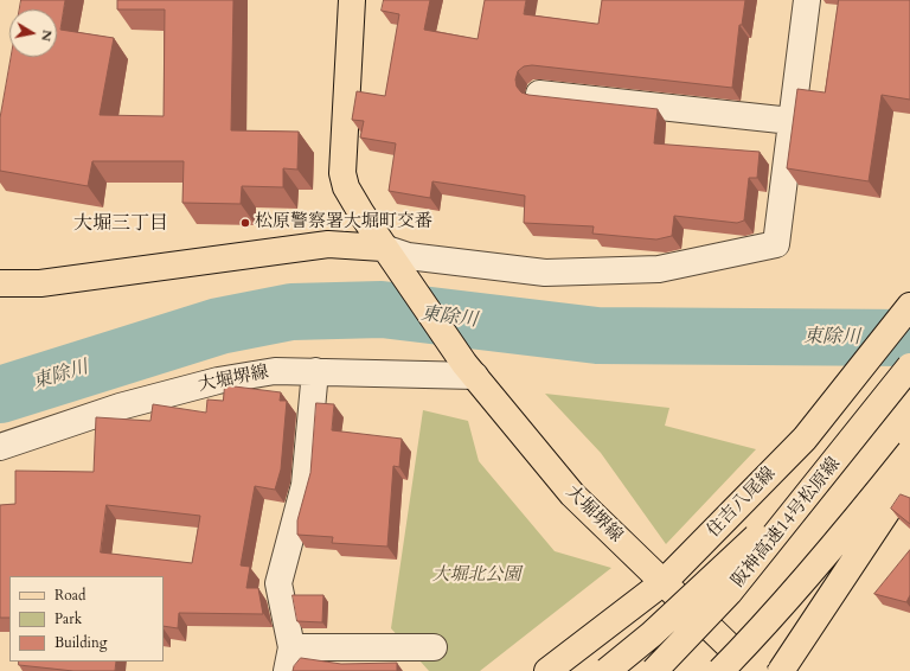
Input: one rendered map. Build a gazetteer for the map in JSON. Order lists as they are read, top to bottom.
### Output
{
  "streets": {
    "main road": ["大堀堺線", "住吉八尾線", "阪神高速14号松原線"]
  },
  "crossings": [
    ["大堀堺線", "住吉八尾線"]
  ],
  "districts": ["大堀三丁目"],
  "water": ["東除川"],
  "parks": ["大堀北公園"],
  "places": ["松原警察署大堀町交番"],
  "legend": ["Road", "Park", "Building"],
  "north": "right"
}
